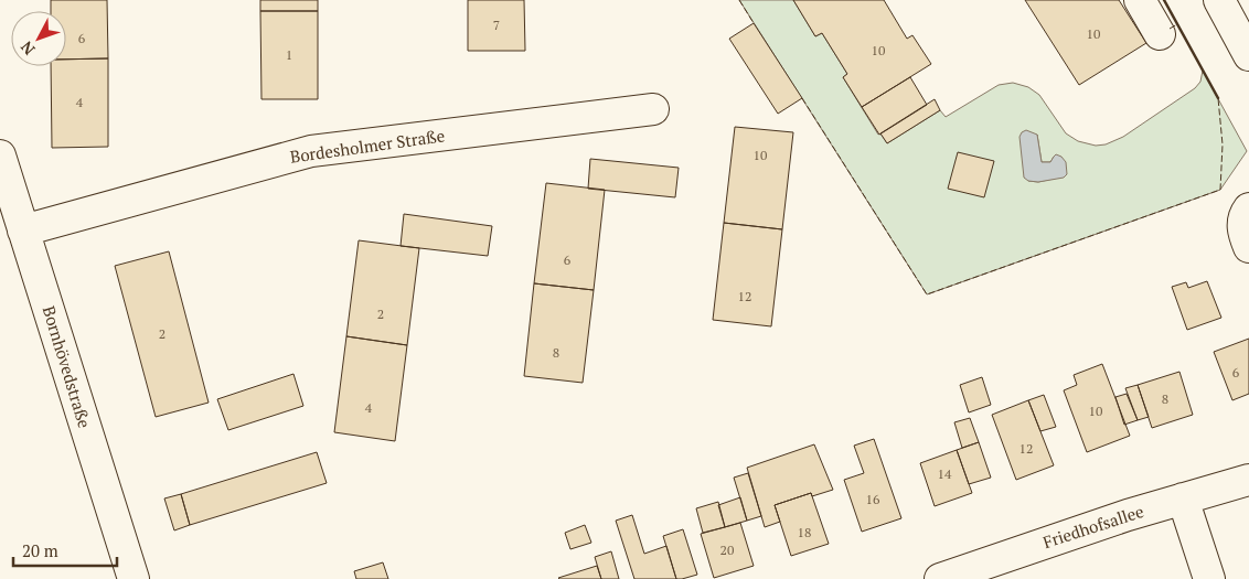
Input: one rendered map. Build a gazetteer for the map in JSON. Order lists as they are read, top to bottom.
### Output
{
  "streets": {
    "street": ["Bordesholmer Straße", "Bornhövedstraße", "Friedhofsallee"]
  },
  "crossings": [
    ["Bordesholmer Straße", "Bornhövedstraße"]
  ],
  "house_numbers": [
    "7",
    "10",
    "6",
    "10",
    "1",
    "4",
    "10",
    "6",
    "12",
    "2",
    "2",
    "8",
    "6",
    "8",
    "4",
    "10",
    "12",
    "14",
    "16",
    "18",
    "20"
  ],
  "scale_bar": "20 m",
  "north": "bottom left"
}
